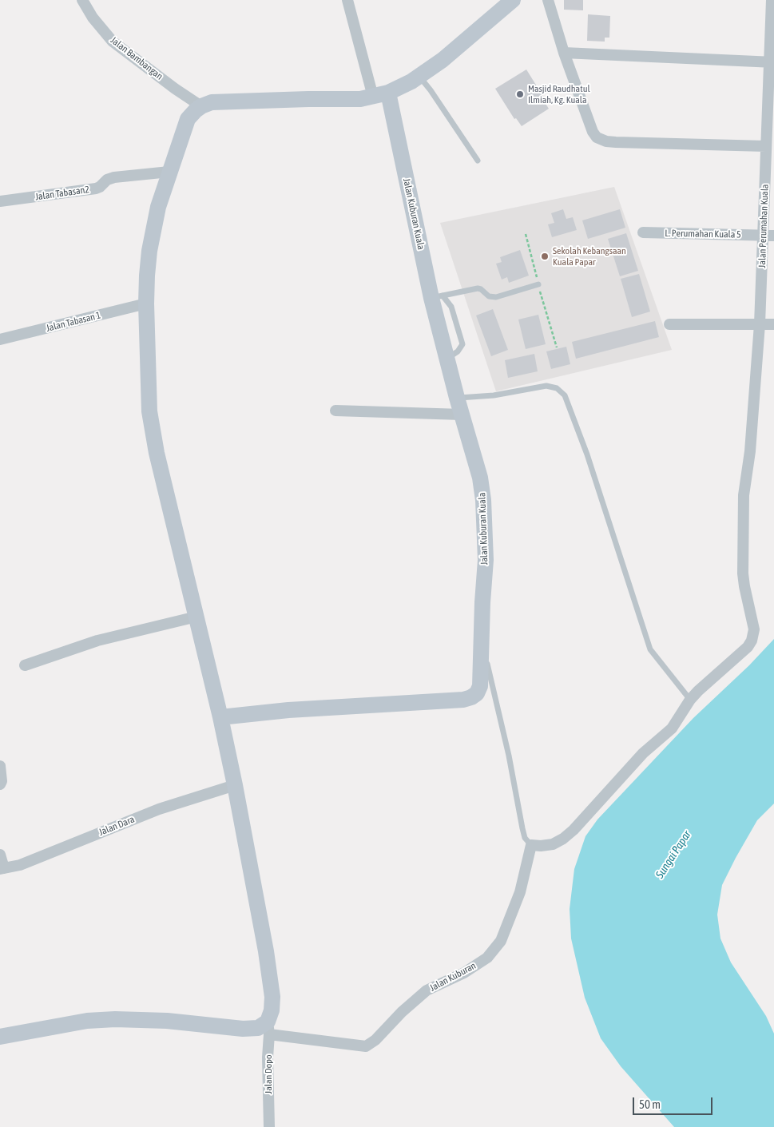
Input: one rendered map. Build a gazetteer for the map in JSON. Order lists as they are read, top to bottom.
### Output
{
  "streets": {
    "main road": ["Jalan Kuburan Kuala"],
    "street": [
      "Jalan Bambangan",
      "Jalan Tabasan2",
      "Jalan Perumahan Kuala",
      "L. Perumahan Kuala 5",
      "Jalan Tabasan 1",
      "Jalan Dara",
      "Jalan Kuburan",
      "Jalan Dopo"
    ]
  },
  "crossings": [
    ["Jalan Perumahan Kuala", "L. Perumahan Kuala 5"],
    ["Jalan Perumahan Kuala", "Jalan Kuburan"],
    ["Jalan Kuburan", "Jalan Dopo"]
  ],
  "water": ["Sungai Papar"],
  "places": ["Masjid Raudhatul Ilmiah, Kg. Kuala", "Sekolah Kebangsaan Kuala Papar"],
  "scale_bar": "50 m"
}
